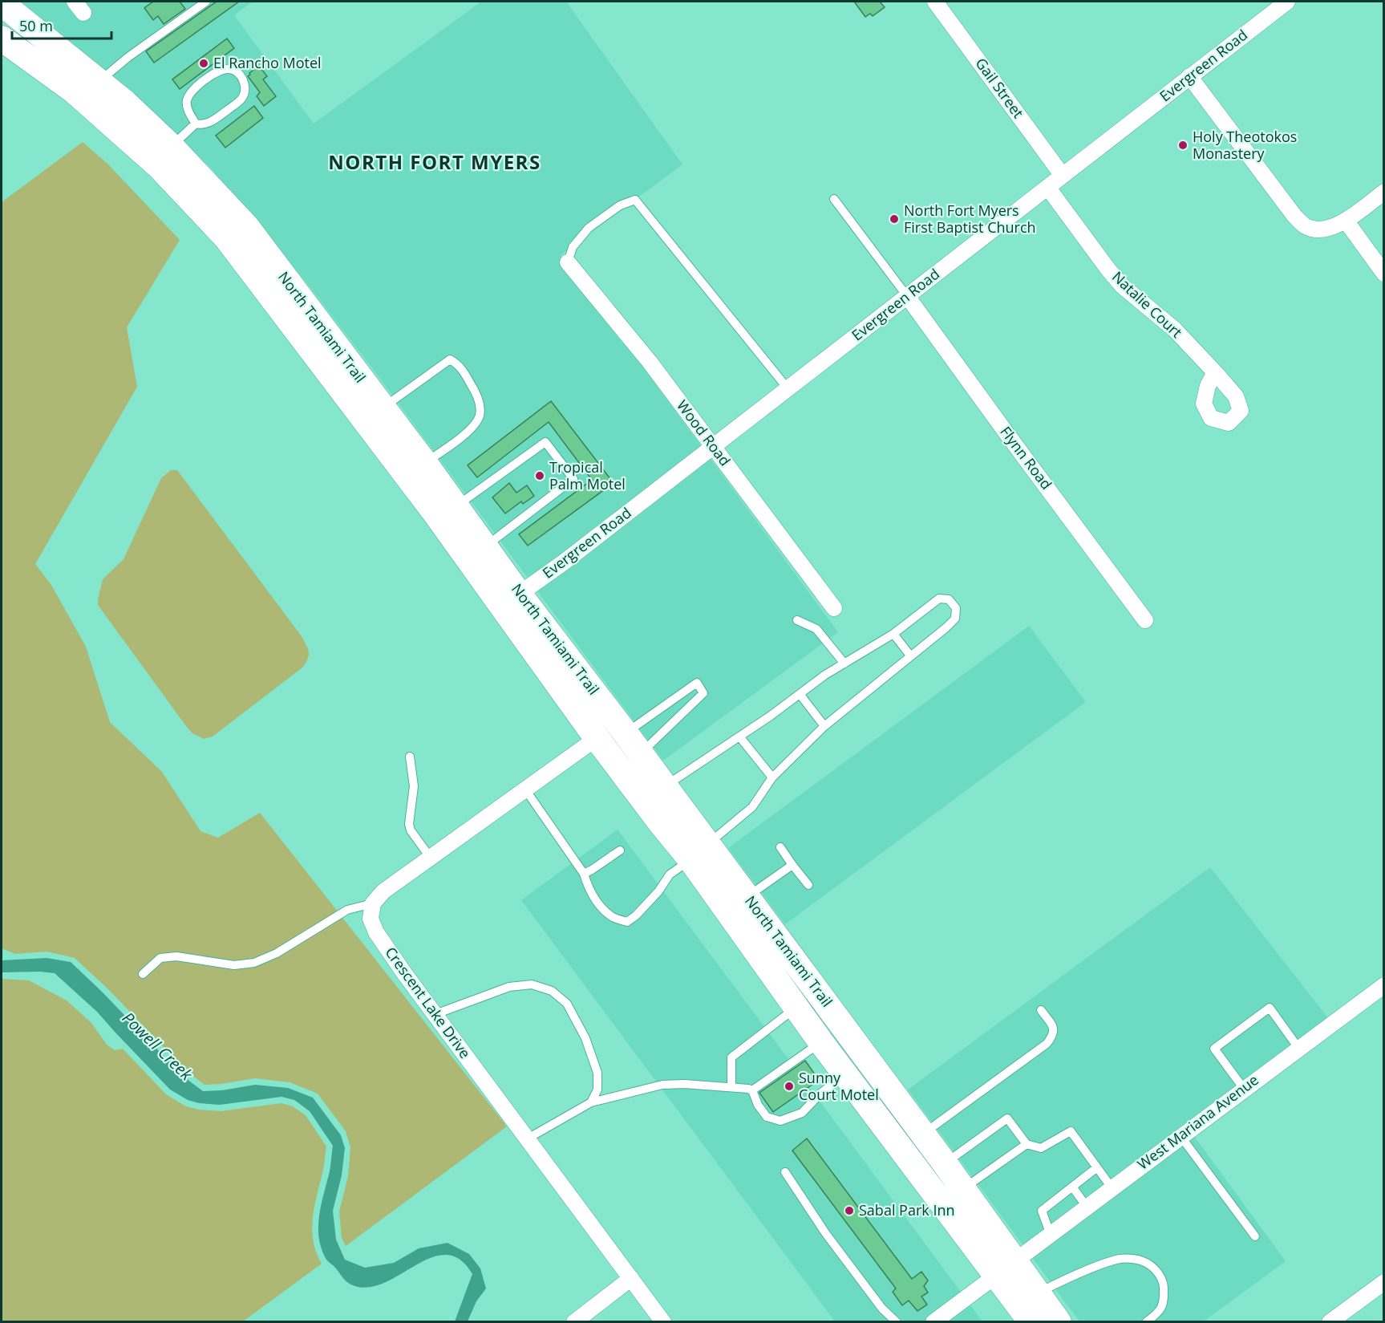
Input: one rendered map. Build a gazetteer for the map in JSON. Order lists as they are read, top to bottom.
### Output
{
  "streets": {
    "main road": ["North Tamiami Trail"],
    "street": [
      "Evergreen Road",
      "Gail Street",
      "Natalie Court",
      "Wood Road",
      "Flynn Road",
      "Crescent Lake Drive",
      "West Mariana Avenue"
    ]
  },
  "crossings": [
    ["Evergreen Road", "Gail Street"],
    ["Evergreen Road", "Natalie Court"],
    ["Evergreen Road", "North Tamiami Trail"],
    ["Evergreen Road", "Wood Road"],
    ["Evergreen Road", "Flynn Road"],
    ["North Tamiami Trail", "West Mariana Avenue"]
  ],
  "districts": ["NORTH FORT MYERS"],
  "water": ["Powell Creek"],
  "places": [
    "El Rancho Motel",
    "Holy Theotokos Monastery",
    "North Fort Myers First Baptist Church",
    "Tropical Palm Motel",
    "Sunny Court Motel",
    "Sabal Park Inn"
  ],
  "scale_bar": "50 m"
}
